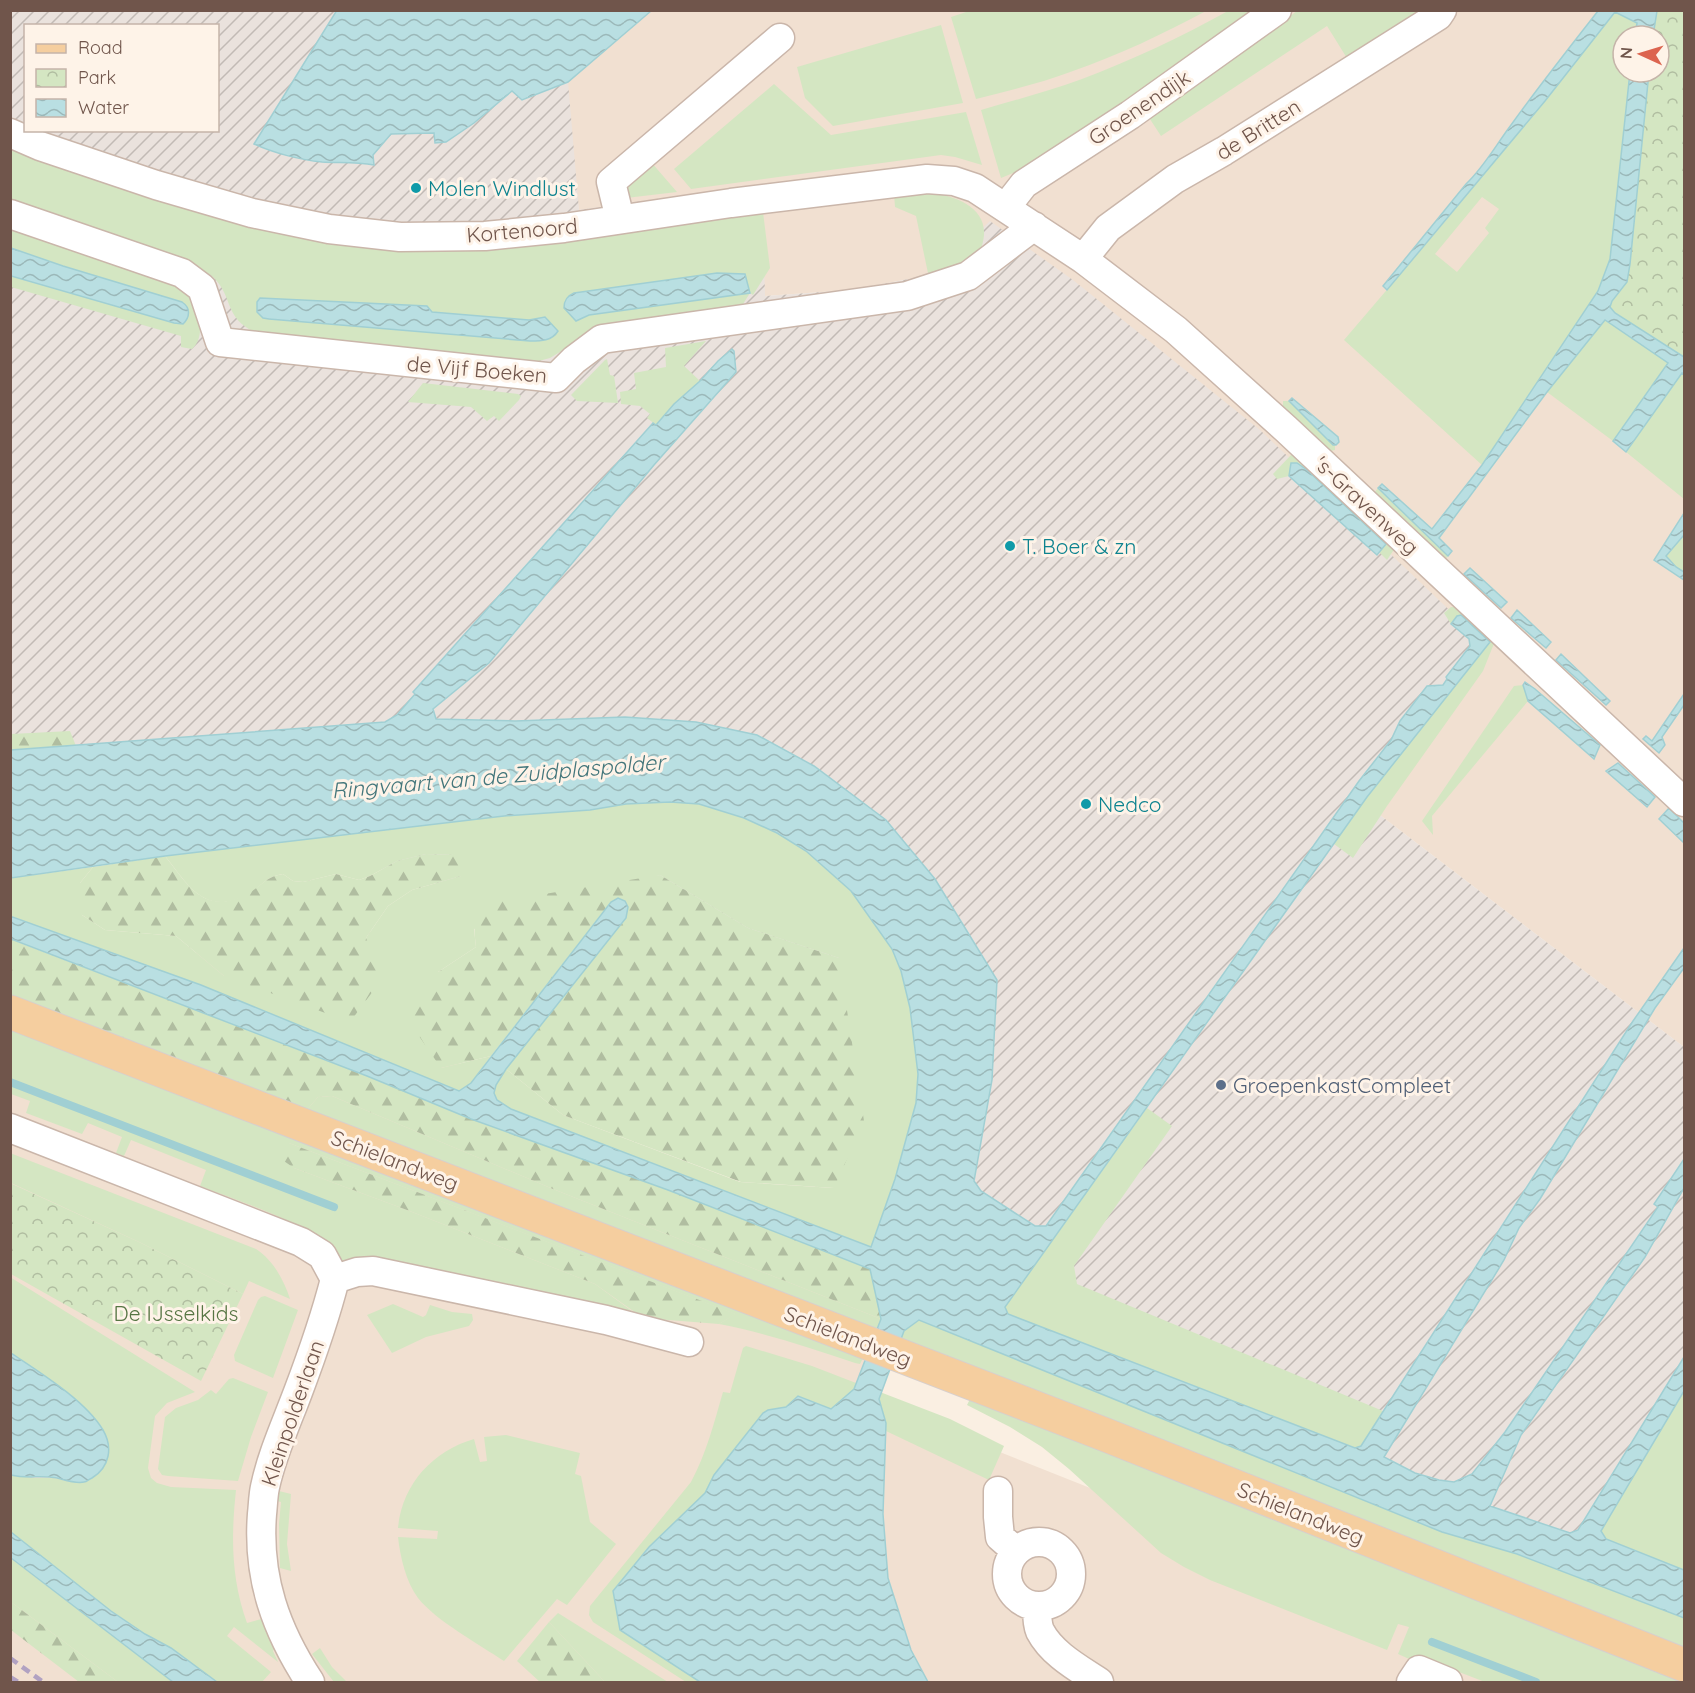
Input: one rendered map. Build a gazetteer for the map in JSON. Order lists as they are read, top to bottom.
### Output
{
  "streets": {
    "main road": ["Schielandweg"],
    "street": [
      "Groenendijk",
      "de Britten",
      "Kortenoord",
      "de Vijf Boeken",
      "'s-Gravenweg",
      "Kleinpolderlaan"
    ]
  },
  "crossings": [
    ["Groenendijk", "Kortenoord"],
    ["de Britten", "'s-Gravenweg"],
    ["Kortenoord", "de Vijf Boeken"],
    ["Kortenoord", "'s-Gravenweg"],
    ["de Vijf Boeken", "'s-Gravenweg"]
  ],
  "water": ["Ringvaart van de Zuidplaspolder"],
  "parks": ["De IJsselkids"],
  "places": [
    "Molen Windlust",
    "T. Boer & zn",
    "Nedco",
    "GroepenkastCompleet"
  ],
  "legend": ["Road", "Park", "Water"],
  "north": "left"
}
